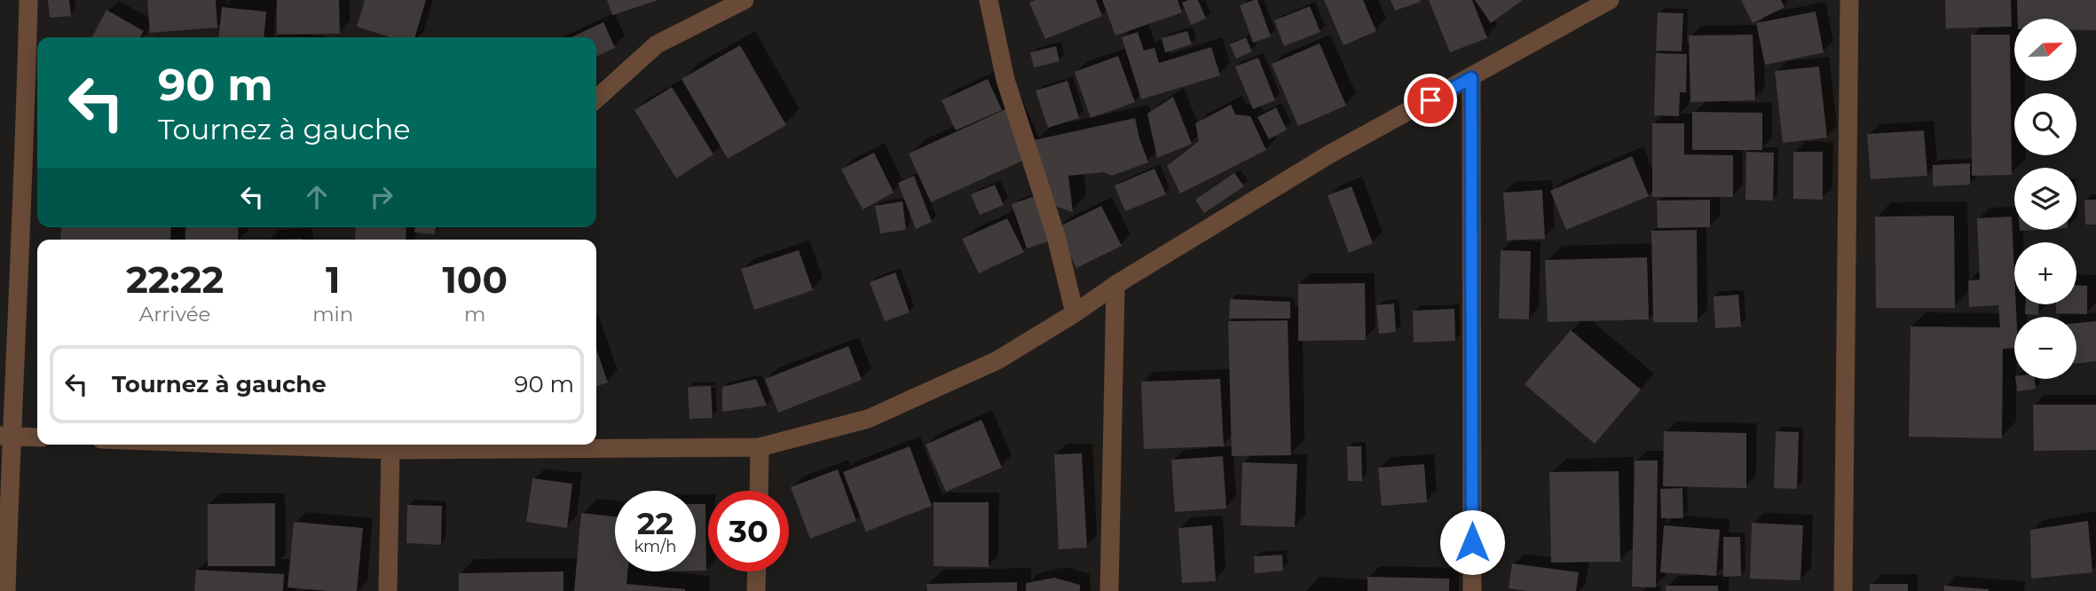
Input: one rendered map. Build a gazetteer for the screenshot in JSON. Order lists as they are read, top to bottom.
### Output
{
  "north": "right",
  "page": {
    "map_buttons": ["+", "−"],
    "turn": ["90 m", "Tournez à gauche"],
    "eta": [
      "22:22",
      "Arrivée",
      "1",
      "min",
      "100",
      "m"
    ],
    "list": [
      {
        "name": "Tournez à gauche",
        "value": "90 m"
      }
    ],
    "speed": "22 km/h",
    "limit": "30"
  }
}
